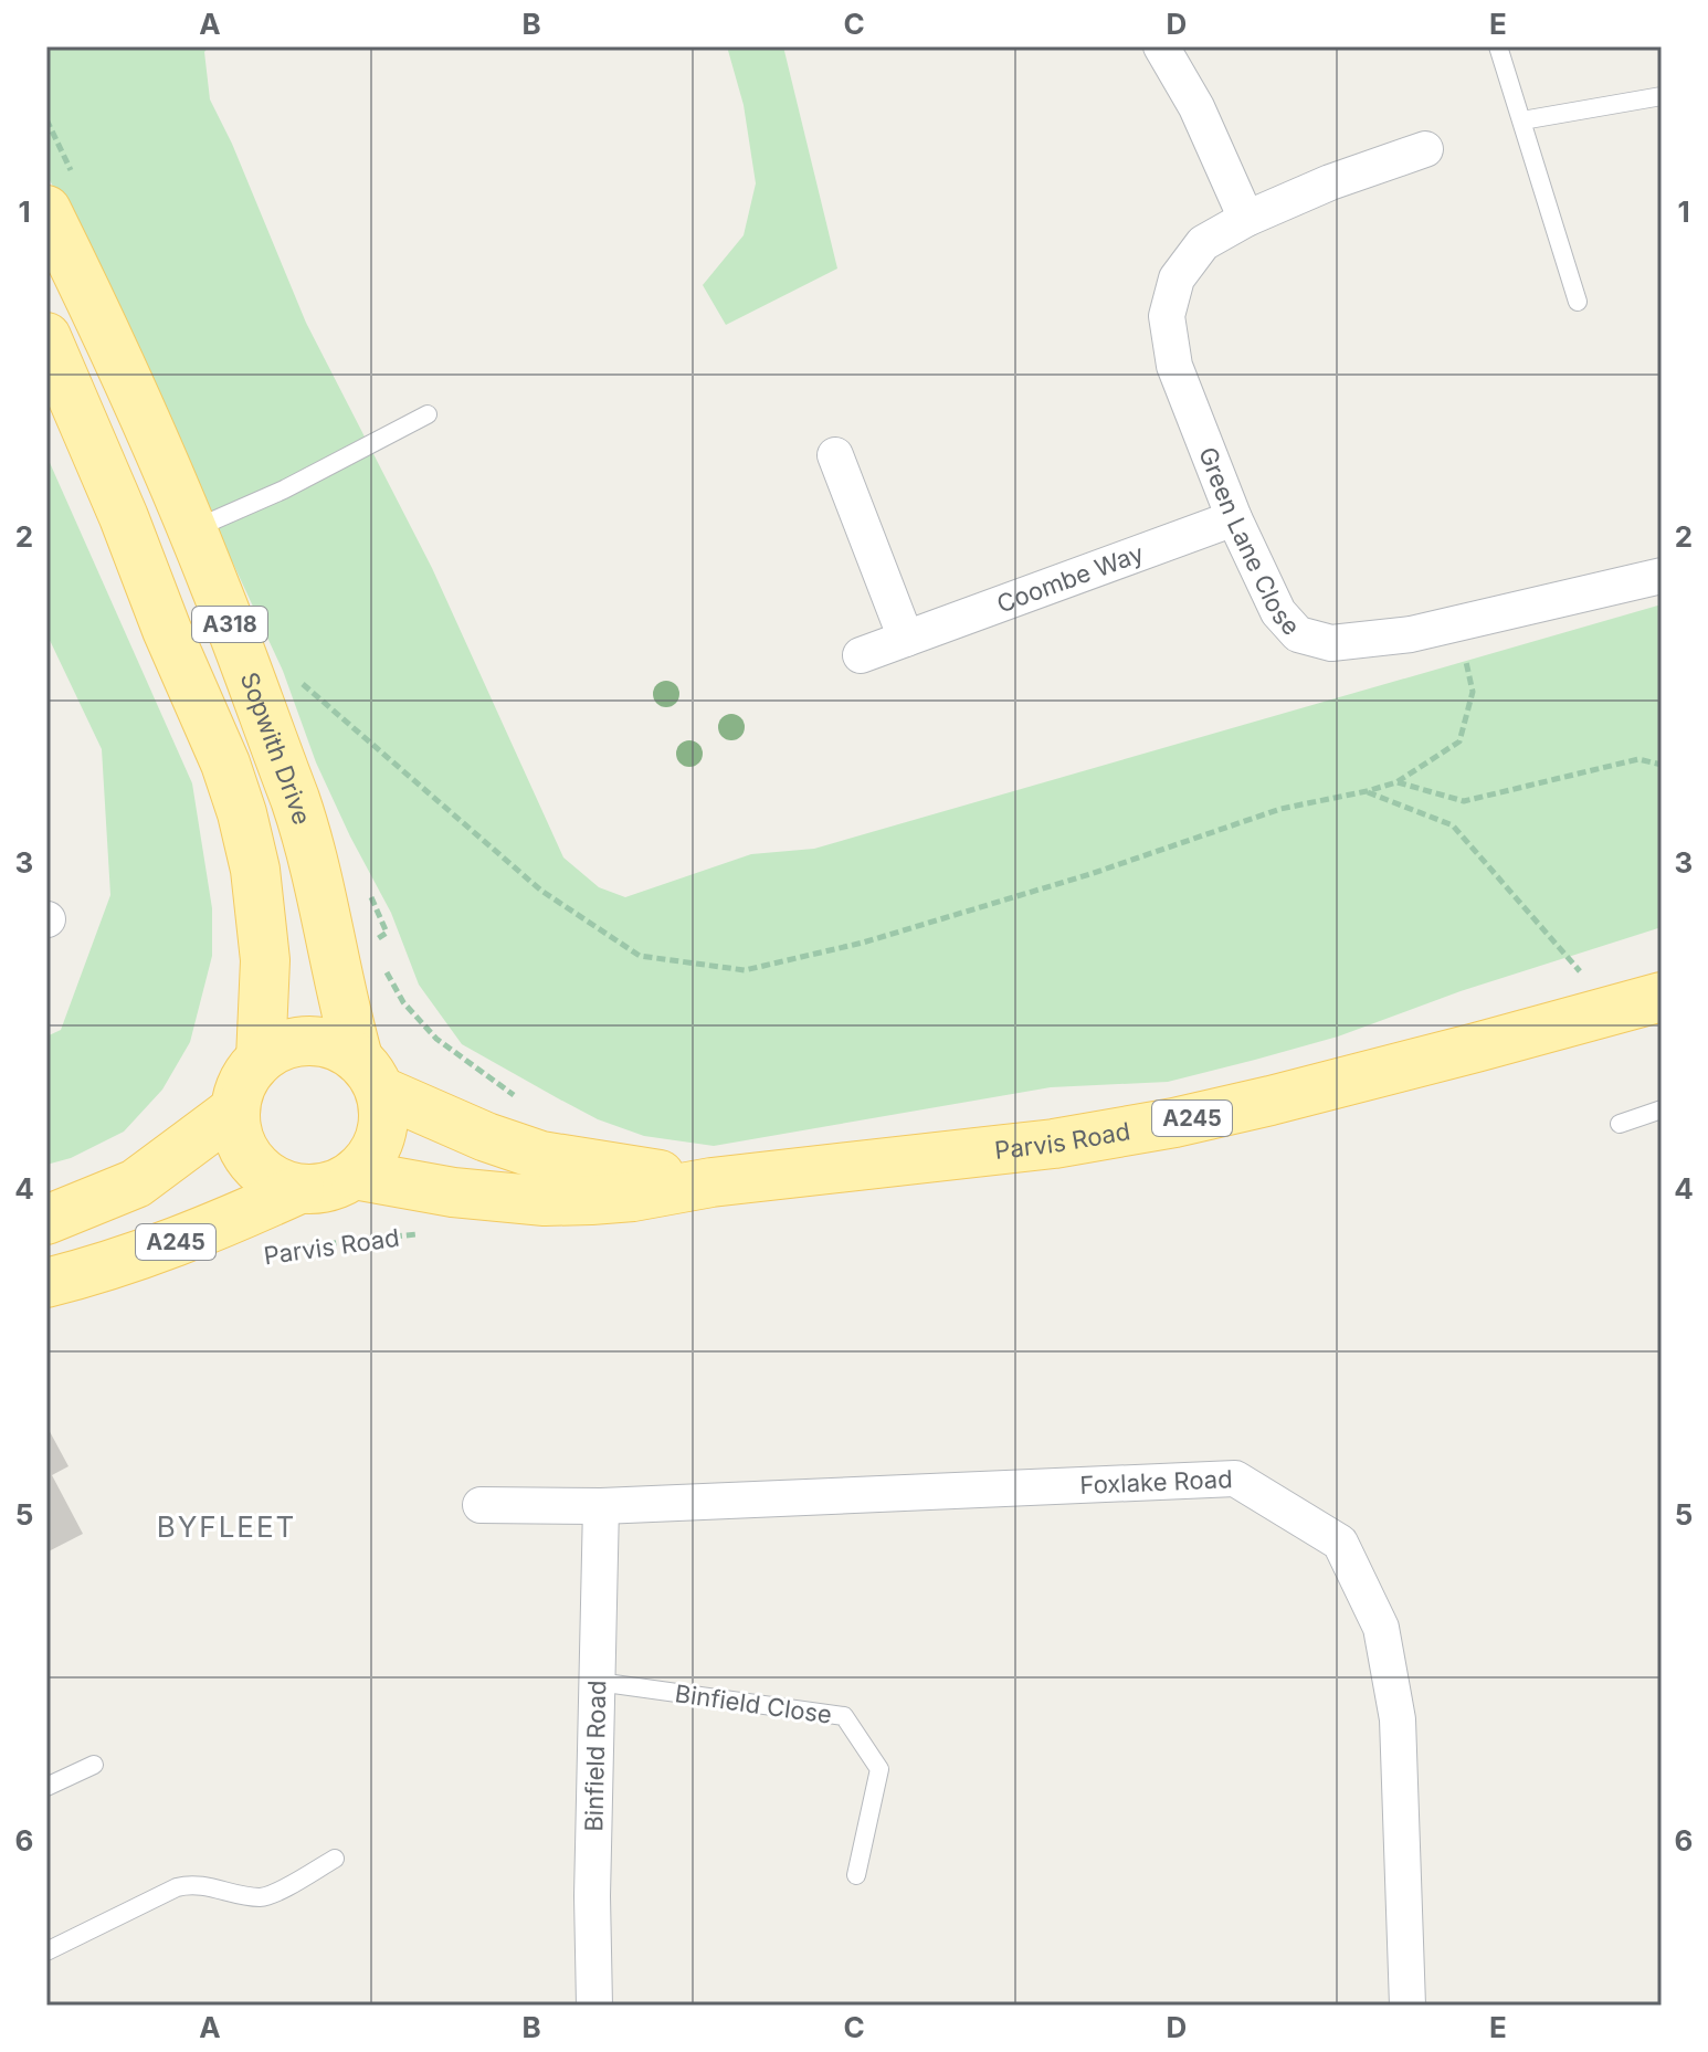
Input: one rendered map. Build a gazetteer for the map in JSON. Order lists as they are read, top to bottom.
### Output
{
  "streets": {
    "main road": [
      "A318",
      "Sopwith Drive",
      "A245",
      "Parvis Road"
    ],
    "street": [
      "Green Lane Close",
      "Coombe Way",
      "Foxlake Road",
      "Binfield Road"
    ],
    "lane": ["Binfield Close"]
  },
  "crossings": [
    ["Green Lane Close", "Coombe Way"],
    ["A318", "Sopwith Drive"],
    ["A318", "A245"],
    ["A318", "Parvis Road"],
    ["Sopwith Drive", "A245"],
    ["Sopwith Drive", "Parvis Road"],
    ["A245", "Parvis Road"],
    ["Foxlake Road", "Binfield Road"],
    ["Binfield Close", "Binfield Road"]
  ],
  "districts": ["BYFLEET"],
  "grid": {
    "columns": [
      "A",
      "B",
      "C",
      "D",
      "E"
    ],
    "rows": [
      "1",
      "2",
      "3",
      "4",
      "5",
      "6"
    ]
  }
}
